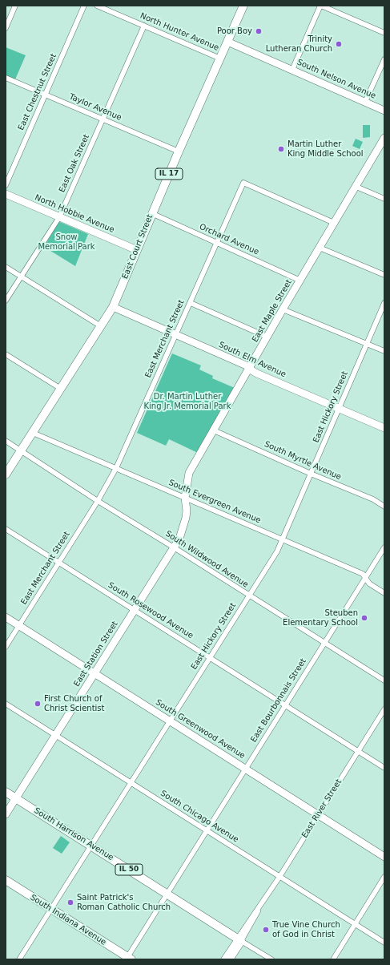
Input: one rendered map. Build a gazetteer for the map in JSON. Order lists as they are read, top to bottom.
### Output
{
  "streets": {
    "main road": [
      "South Nelson Avenue",
      "IL 17",
      "North Hobbie Avenue",
      "East Court Street",
      "East Maple Street",
      "South Elm Avenue",
      "East Station Street",
      "South Greenwood Avenue",
      "East River Street",
      "South Harrison Avenue",
      "IL 50",
      "South Indiana Avenue"
    ],
    "street": [
      "North Hunter Avenue",
      "East Chestnut Street",
      "Taylor Avenue",
      "East Oak Street",
      "Orchard Avenue",
      "East Merchant Street",
      "East Hickory Street",
      "South Myrtle Avenue",
      "South Evergreen Avenue",
      "South Wildwood Avenue",
      "South Rosewood Avenue",
      "East Bourbonnais Street",
      "South Chicago Avenue"
    ]
  },
  "crossings": [
    ["North Hunter Avenue", "East Oak Street"],
    ["North Hunter Avenue", "East Court Street"],
    ["South Nelson Avenue", "East Court Street"],
    ["East Chestnut Street", "Taylor Avenue"],
    ["Taylor Avenue", "East Oak Street"],
    ["Taylor Avenue", "East Court Street"],
    ["East Oak Street", "North Hobbie Avenue"],
    ["North Hobbie Avenue", "East Court Street"],
    ["Orchard Avenue", "East Court Street"],
    ["Orchard Avenue", "East Maple Street"],
    ["Orchard Avenue", "East Merchant Street"],
    ["East Court Street", "South Elm Avenue"],
    ["East Court Street", "South Evergreen Avenue"],
    ["East Court Street", "South Wildwood Avenue"],
    ["East Maple Street", "East Merchant Street"],
    ["East Maple Street", "South Elm Avenue"],
    ["East Maple Street", "South Myrtle Avenue"],
    ["East Maple Street", "South Evergreen Avenue"],
    ["East Maple Street", "East Station Street"],
    ["East Merchant Street", "South Elm Avenue"],
    ["East Merchant Street", "South Evergreen Avenue"],
    ["East Merchant Street", "South Wildwood Avenue"],
    ["East Merchant Street", "South Rosewood Avenue"],
    ["East Merchant Street", "South Greenwood Avenue"],
    ["South Elm Avenue", "East Hickory Street"],
    ["East Hickory Street", "South Myrtle Avenue"],
    ["East Hickory Street", "South Evergreen Avenue"],
    ["East Hickory Street", "South Wildwood Avenue"],
    ["East Hickory Street", "South Rosewood Avenue"],
    ["East Hickory Street", "South Greenwood Avenue"],
    ["East Hickory Street", "South Chicago Avenue"],
    ["East Hickory Street", "South Harrison Avenue"],
    ["East Hickory Street", "South Indiana Avenue"],
    ["South Evergreen Avenue", "East Station Street"],
    ["South Evergreen Avenue", "East Bourbonnais Street"],
    ["South Wildwood Avenue", "East Station Street"],
    ["South Wildwood Avenue", "East Bourbonnais Street"],
    ["South Rosewood Avenue", "East Station Street"],
    ["South Rosewood Avenue", "East Bourbonnais Street"],
    ["South Rosewood Avenue", "East River Street"],
    ["East Station Street", "South Greenwood Avenue"],
    ["East Station Street", "South Chicago Avenue"],
    ["East Station Street", "South Harrison Avenue"],
    ["East Bourbonnais Street", "South Greenwood Avenue"],
    ["East Bourbonnais Street", "South Chicago Avenue"],
    ["East Bourbonnais Street", "South Harrison Avenue"],
    ["East Bourbonnais Street", "South Indiana Avenue"],
    ["South Greenwood Avenue", "East River Street"],
    ["East River Street", "South Chicago Avenue"],
    ["East River Street", "South Harrison Avenue"]
  ],
  "parks": ["Snow Memorial Park", "Dr. Martin Luther King Jr. Memorial Park"],
  "places": [
    "Poor Boy",
    "Trinity Lutheran Church",
    "Martin Luther King Middle School",
    "Steuben Elementary School",
    "First Church of Christ Scientist",
    "Saint Patrick's Roman Catholic Church",
    "True Vine Church of God in Christ"
  ]
}
